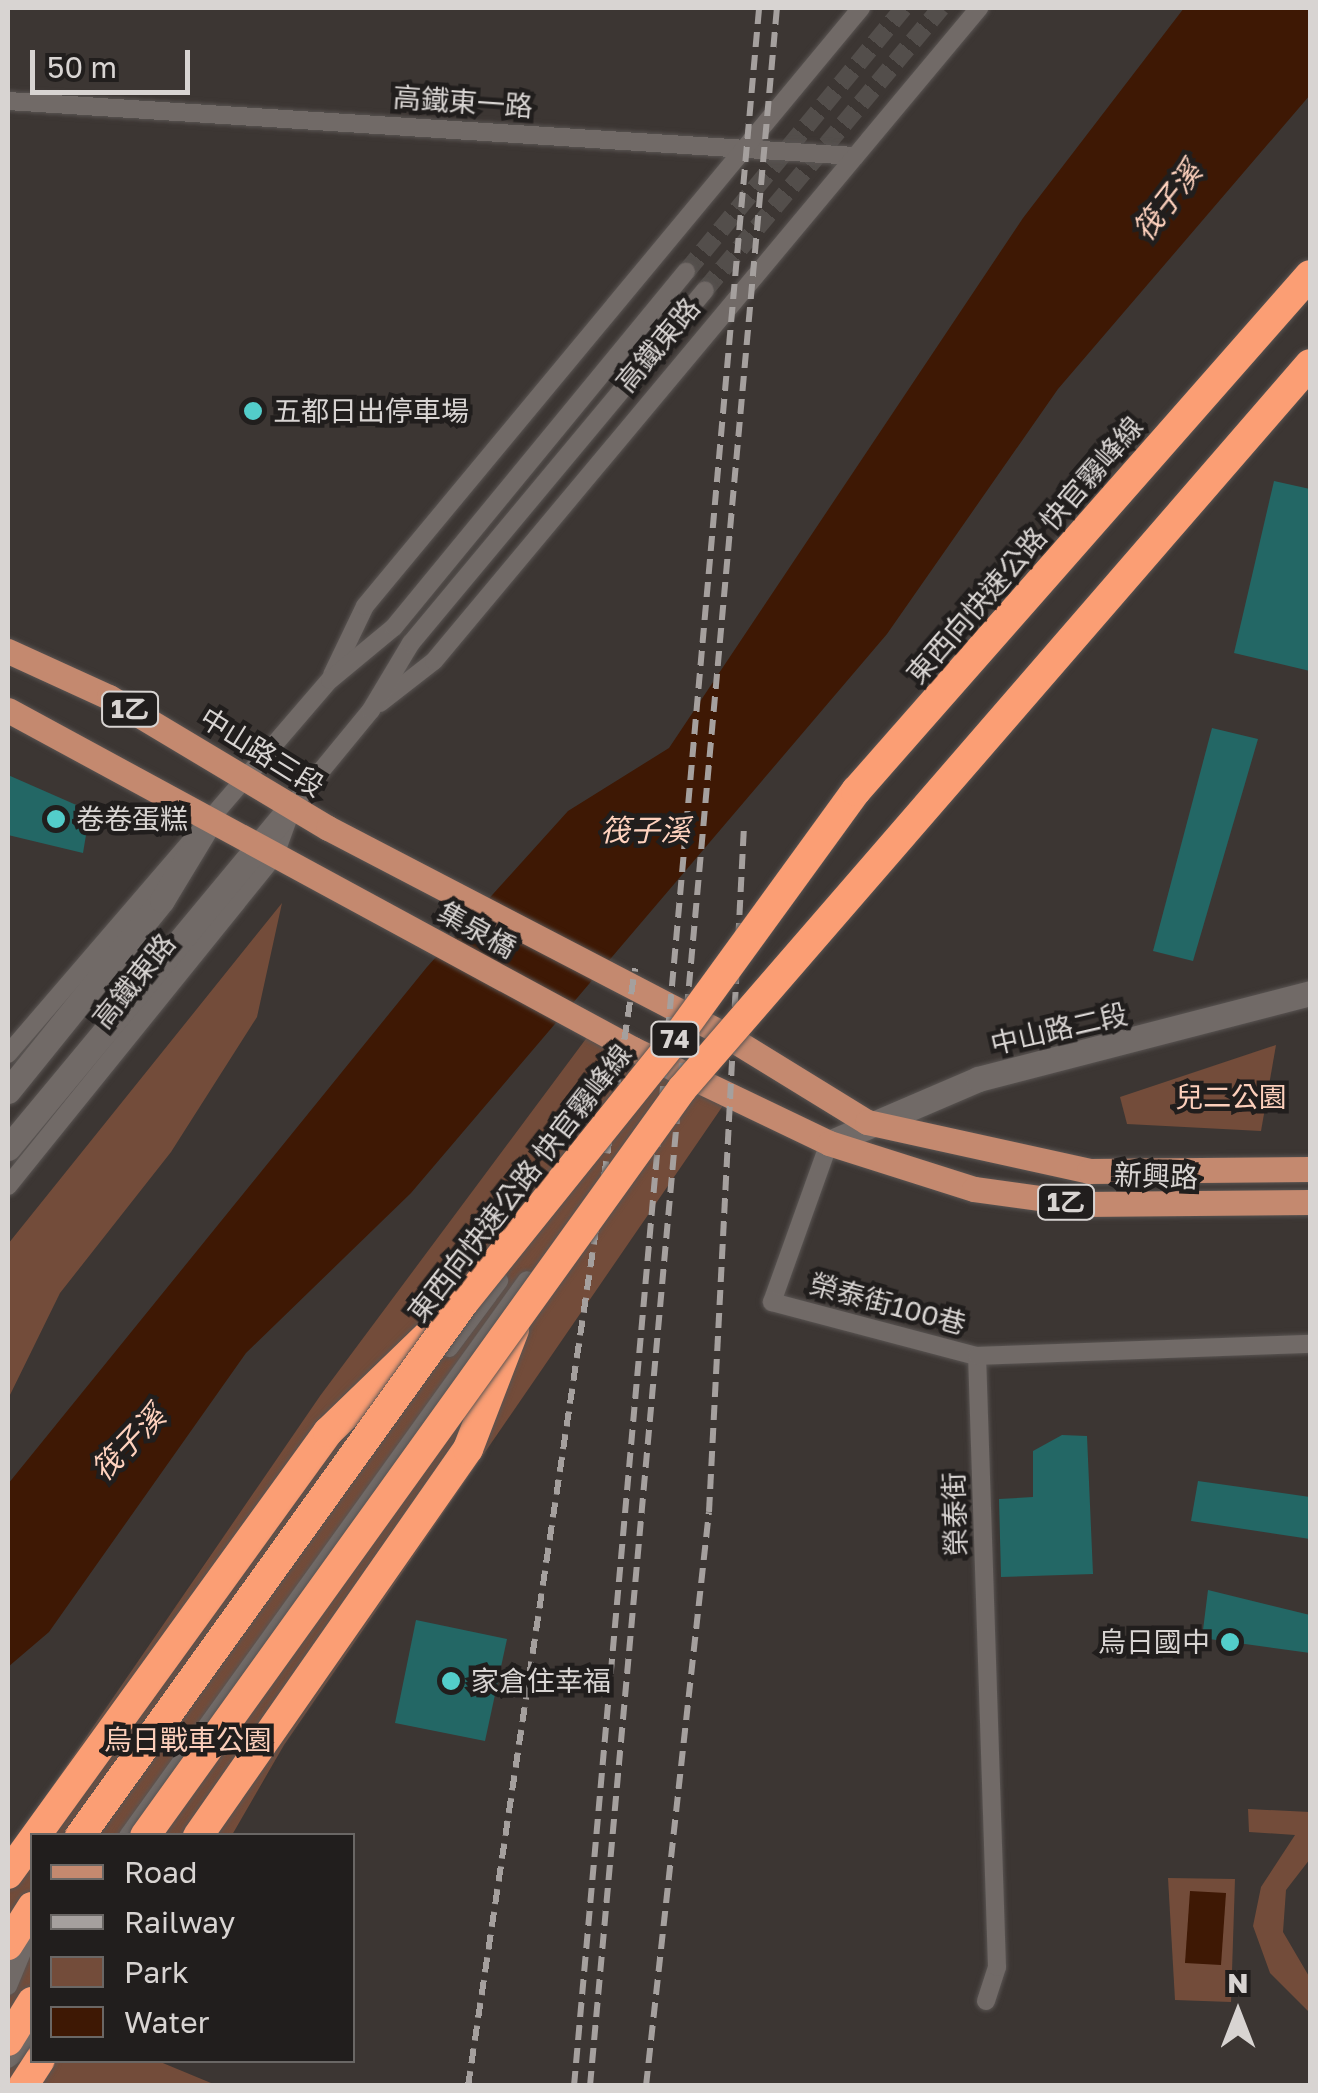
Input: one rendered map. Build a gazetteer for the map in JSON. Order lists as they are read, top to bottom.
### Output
{
  "streets": {
    "highway": ["東西向快速公路 快官霧峰線", "74"],
    "main road": [
      "1乙",
      "中山路三段",
      "集泉橋",
      "新興路"
    ],
    "street": [
      "高鐵東一路",
      "高鐵東路",
      "中山路二段",
      "榮泰街100巷",
      "榮泰街"
    ]
  },
  "crossings": [
    ["高鐵東一路", "高鐵東路"],
    ["高鐵東路", "1乙"],
    ["高鐵東路", "中山路三段"],
    ["高鐵東路", "集泉橋"],
    ["東西向快速公路 快官霧峰線", "74"],
    ["1乙", "集泉橋"],
    ["1乙", "中山路二段"],
    ["1乙", "新興路"],
    ["1乙", "榮泰街100巷"],
    ["中山路三段", "集泉橋"],
    ["集泉橋", "中山路二段"],
    ["集泉橋", "新興路"],
    ["中山路二段", "新興路"],
    ["中山路二段", "榮泰街100巷"],
    ["新興路", "榮泰街100巷"],
    ["榮泰街100巷", "榮泰街"]
  ],
  "water": ["筏子溪"],
  "parks": ["兒二公園", "烏日戰車公園"],
  "places": [
    "五都日出停車場",
    "卷卷蛋糕",
    "烏日國中",
    "家倉住幸福"
  ],
  "legend": [
    "Road",
    "Railway",
    "Park",
    "Water"
  ],
  "scale_bar": "50 m",
  "north": "top"
}
